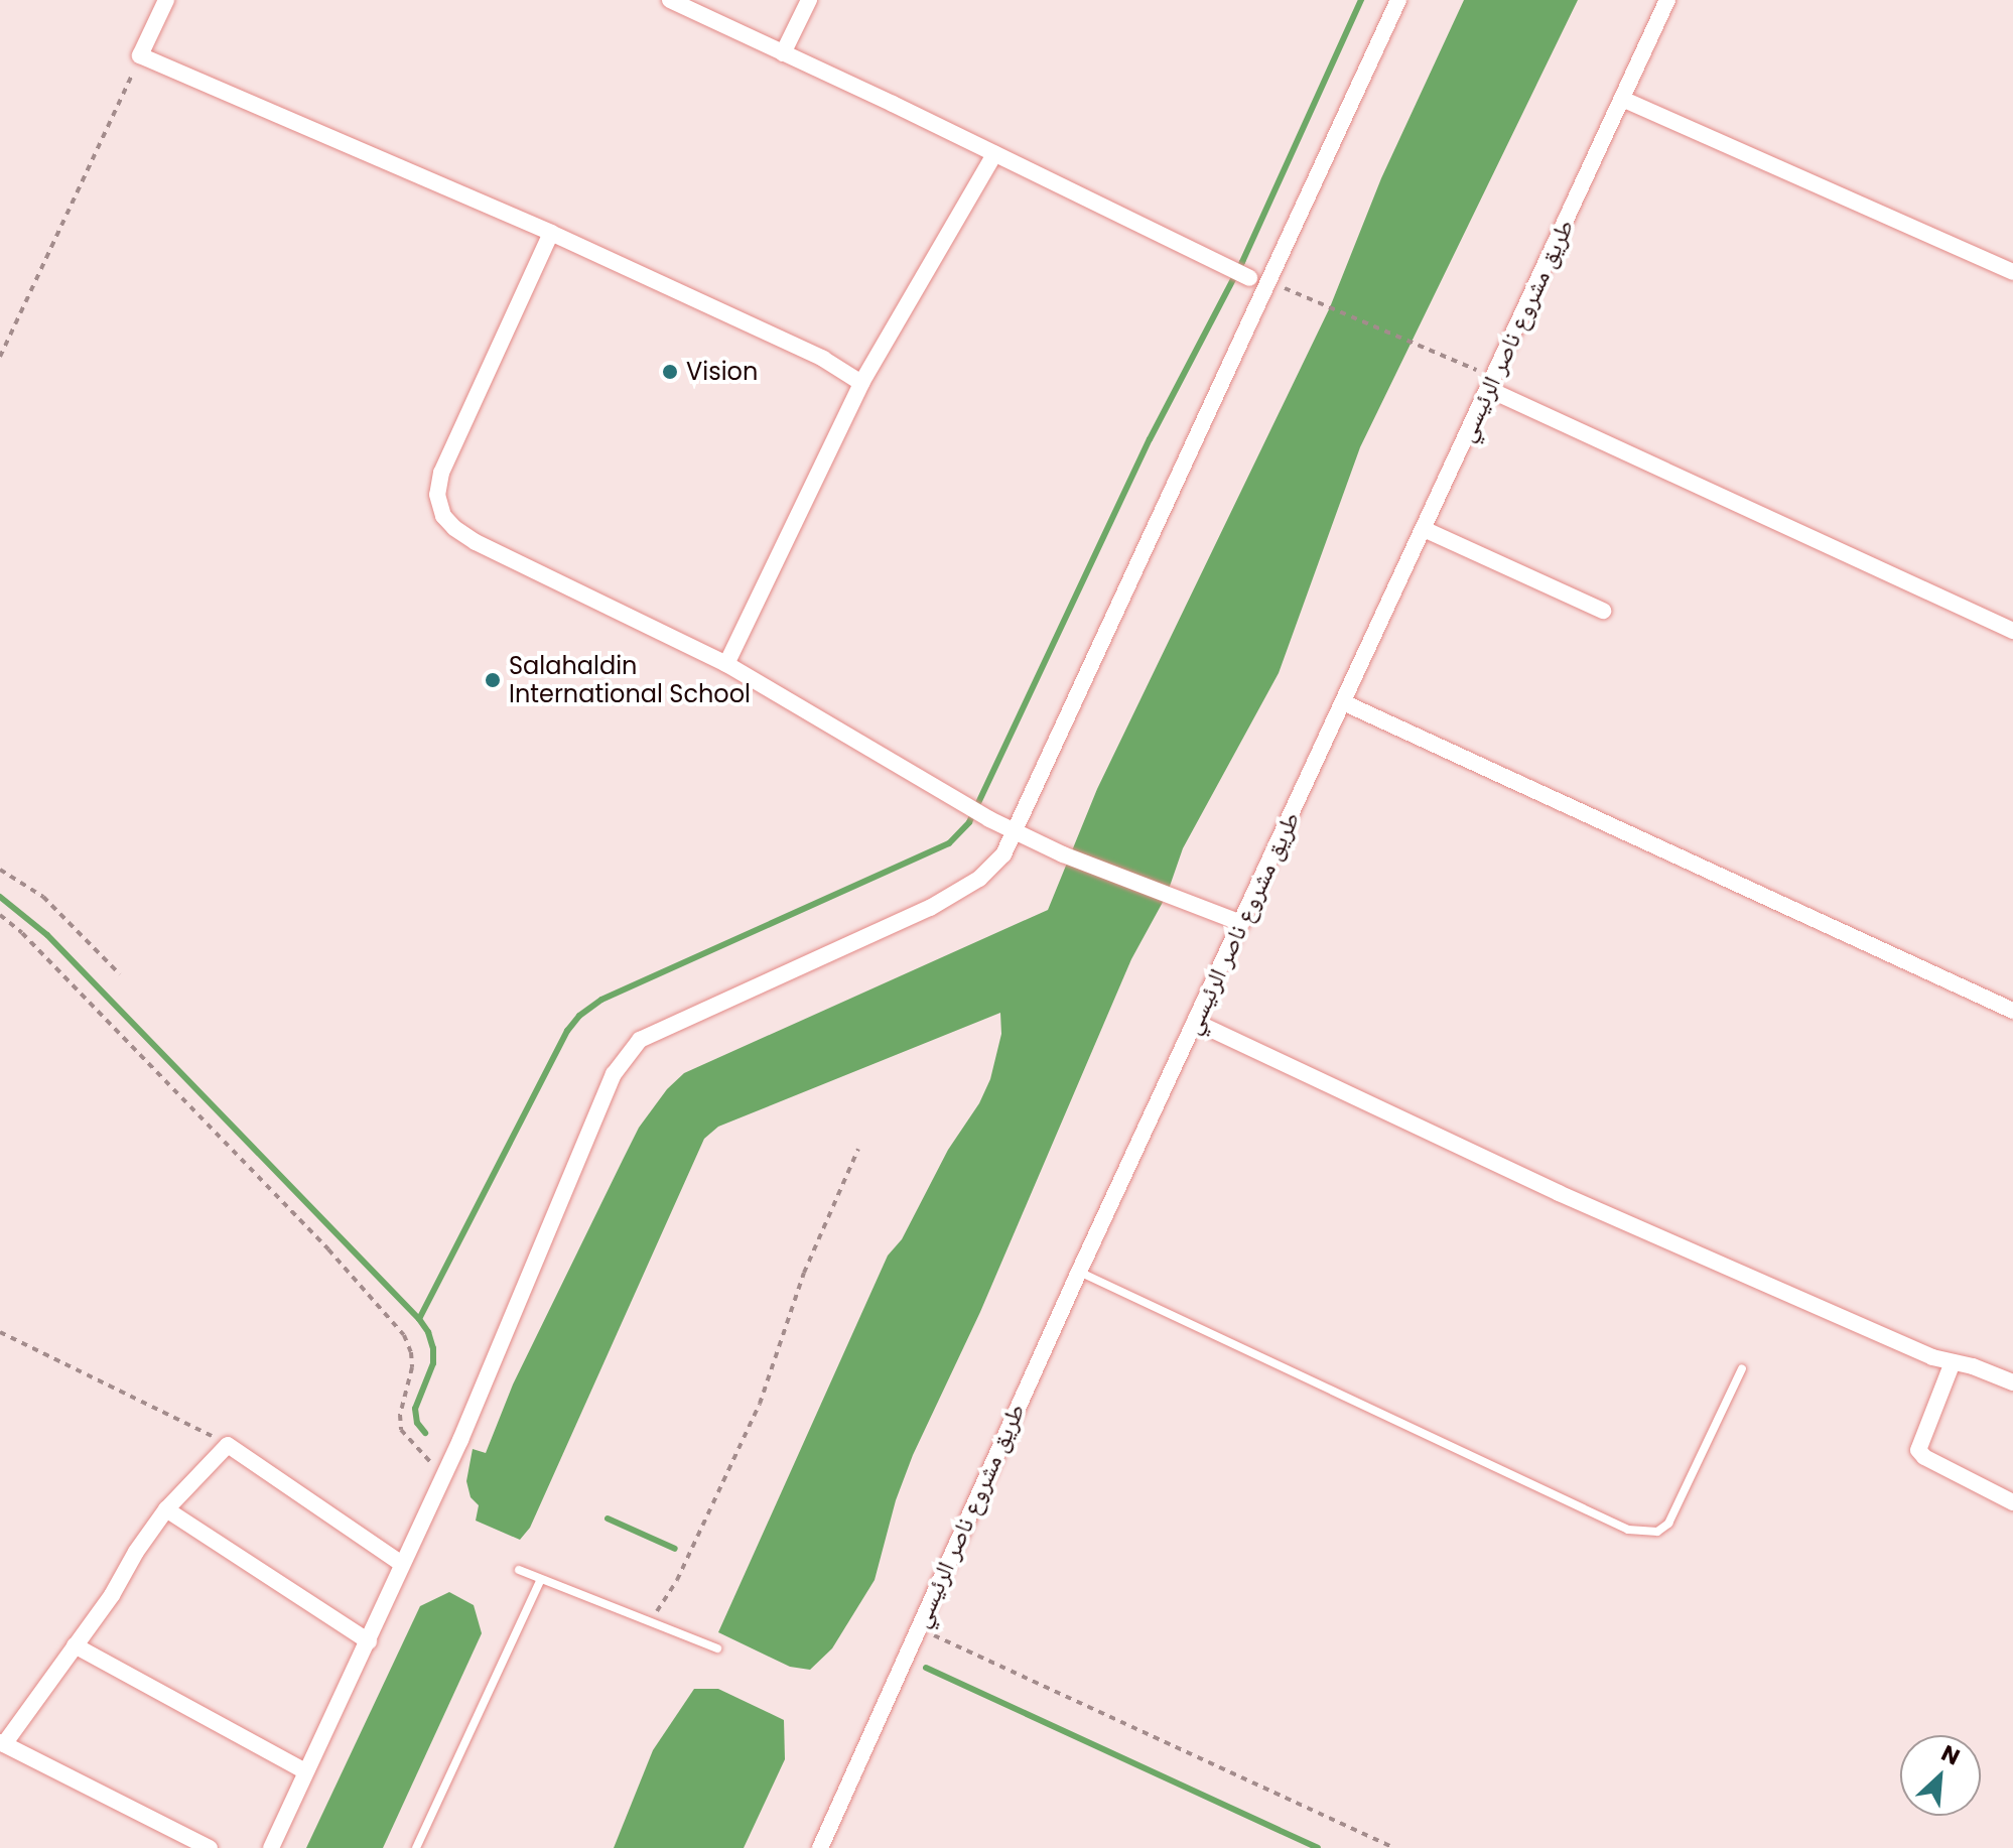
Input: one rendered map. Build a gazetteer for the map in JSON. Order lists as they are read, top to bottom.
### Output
{
  "streets": {
    "street": ["طريق مشروع ناصر الرئيسي"]
  },
  "places": ["Vision", "Salahaldin International School"],
  "north": "top right"
}
